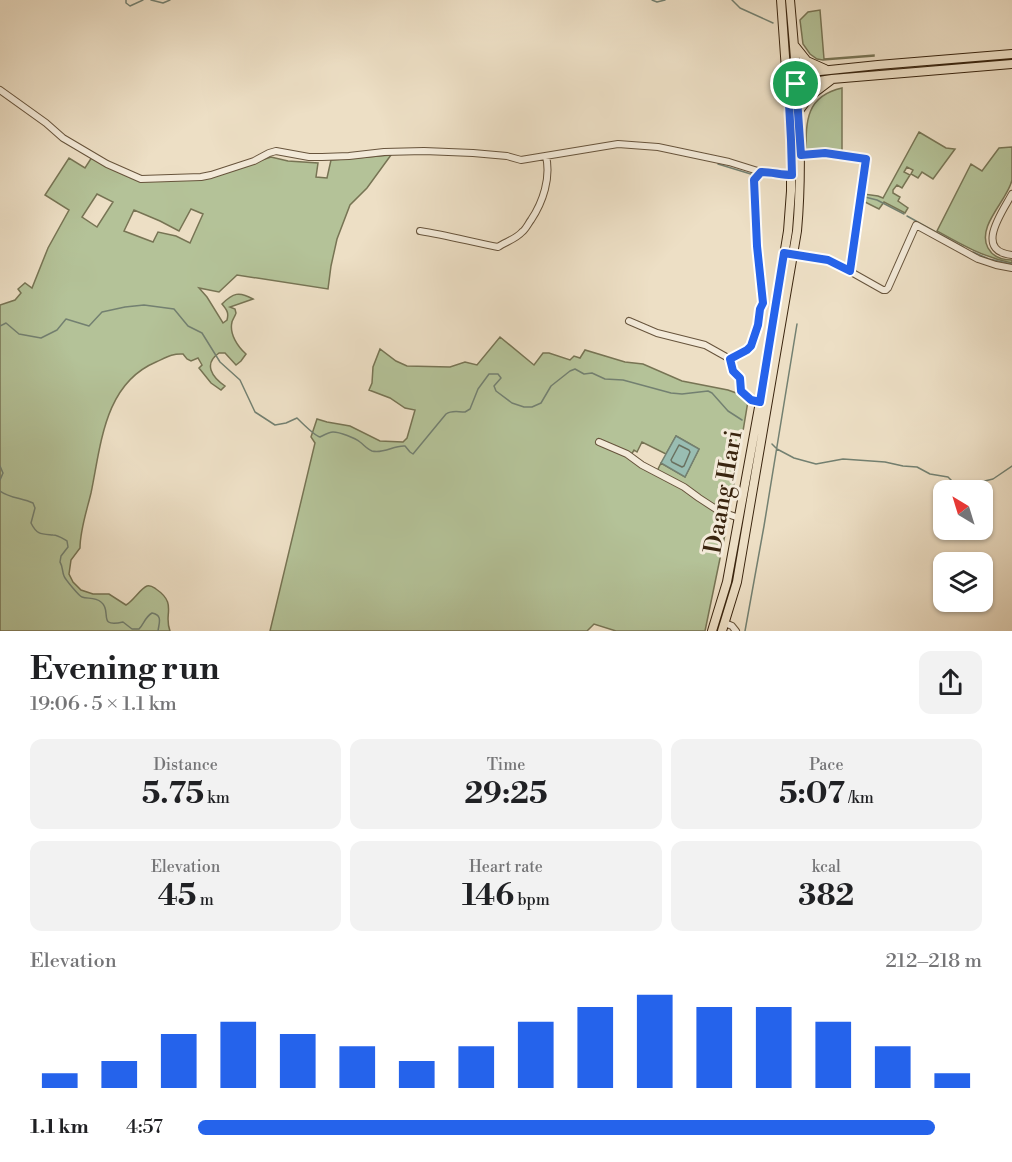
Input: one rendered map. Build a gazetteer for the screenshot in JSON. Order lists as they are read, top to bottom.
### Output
{
  "streets": {
    "main road": ["Daang Hari"]
  },
  "north": "top left",
  "page": {
    "heading": ["Evening run", "19:06 · 5 × 1.1 km"],
    "stats": [
      ["Distance", "5.75 km"],
      ["Time", "29:25"],
      ["Pace", "5:07 /km"],
      ["Elevation", "45 m"],
      ["Heart rate", "146 bpm"],
      ["kcal", "382"]
    ],
    "chart": ["Elevation", "212–218 m"],
    "list": [
      {
        "name": "1.1 km",
        "note": "4:57"
      }
    ]
  }
}
